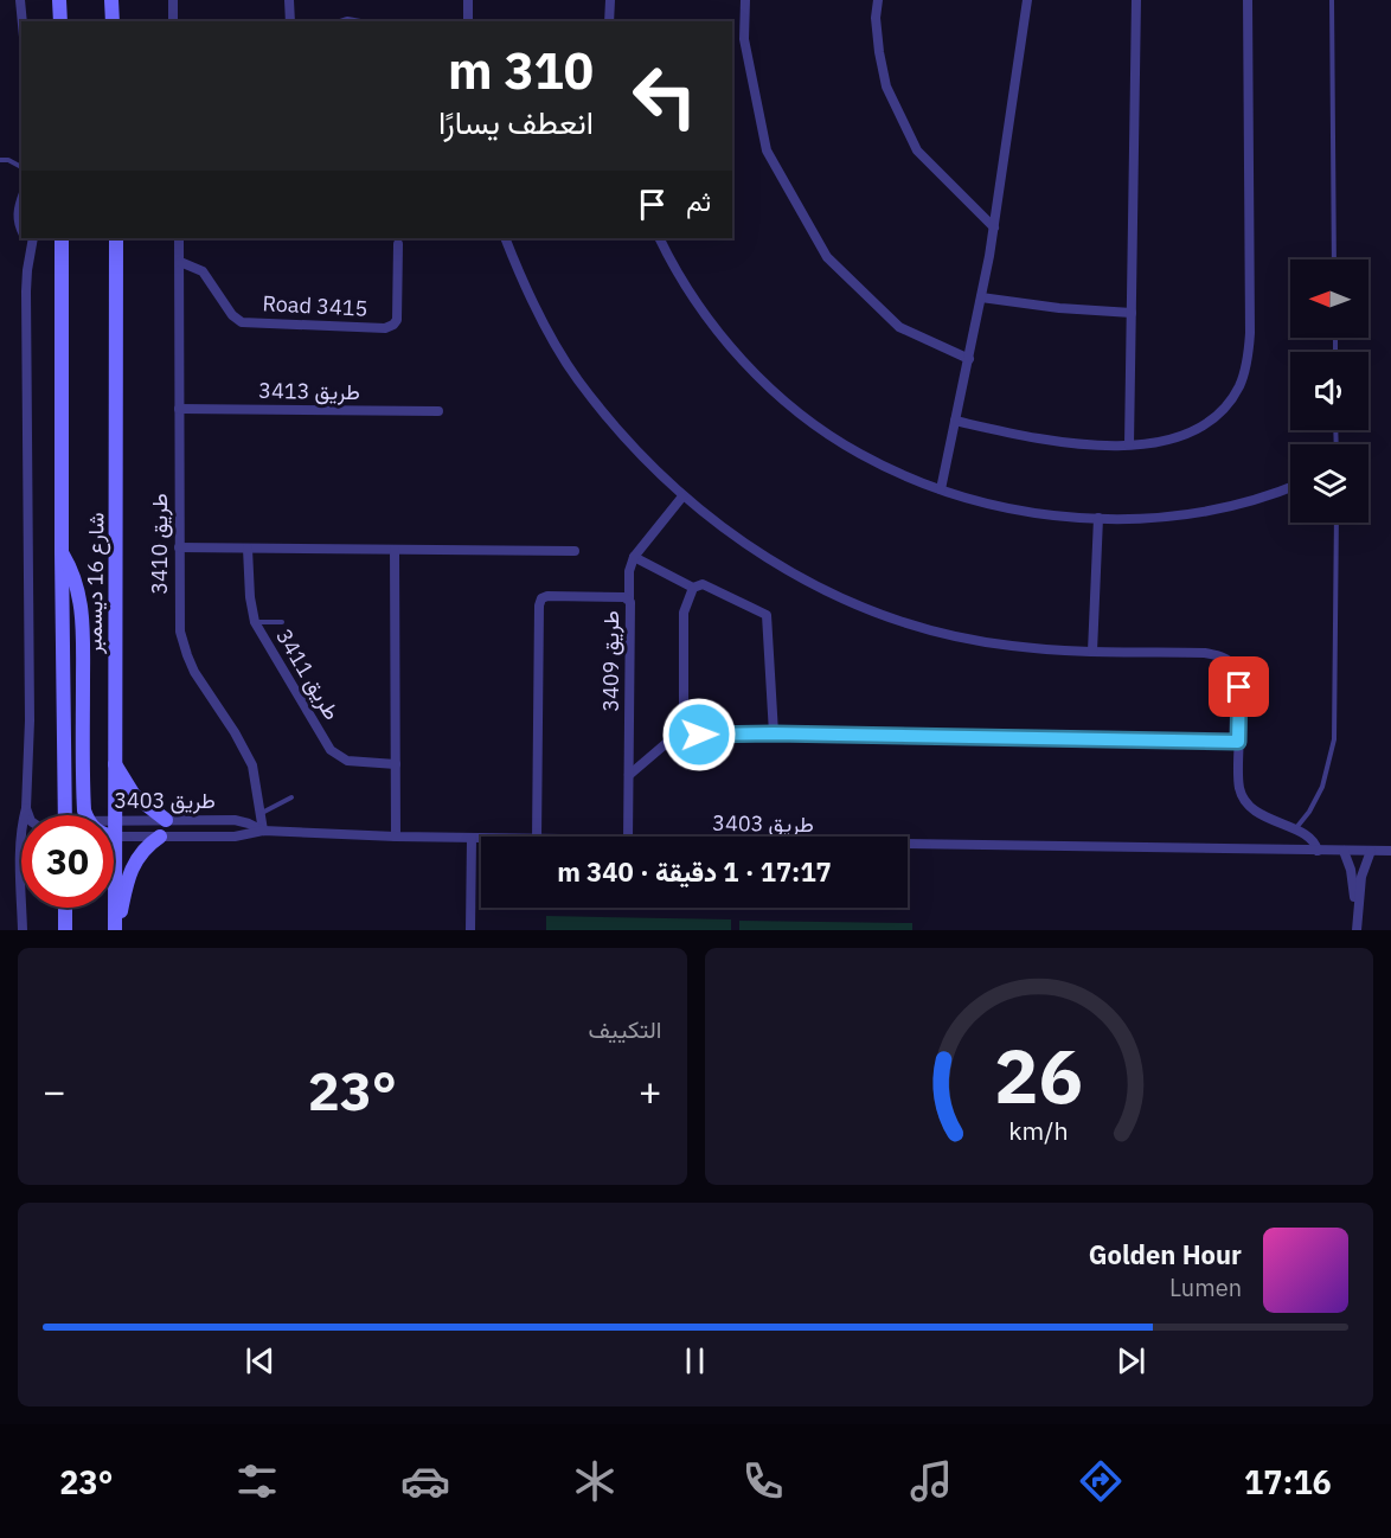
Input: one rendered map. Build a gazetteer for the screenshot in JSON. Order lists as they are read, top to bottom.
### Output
{
  "streets": {
    "main road": ["شارع 16 ديسمبر"],
    "street": [
      "Road 3415",
      "طريق 3413",
      "طريق 3410",
      "طريق 3409",
      "طريق 3411",
      "طريق 3403"
    ]
  },
  "crossings": [
    ["Road 3415", "طريق 3410"],
    ["طريق 3413", "طريق 3410"],
    ["طريق 3410", "طريق 3403"],
    ["شارع 16 ديسمبر", "طريق 3403"]
  ],
  "north": "left",
  "page": {
    "turn": ["310 m", "انعطف يسارًا"],
    "then": "ثم",
    "limit": "30",
    "trip": "17:17 · 1 دقيقة · 340 m",
    "tile": "التكييف",
    "heat": ["−", "23°", "+"],
    "song": ["Golden Hour", "Lumen"],
    "tabs": ["17:16", "23°"],
    "gauge": ["26", "km/h"]
  }
}
